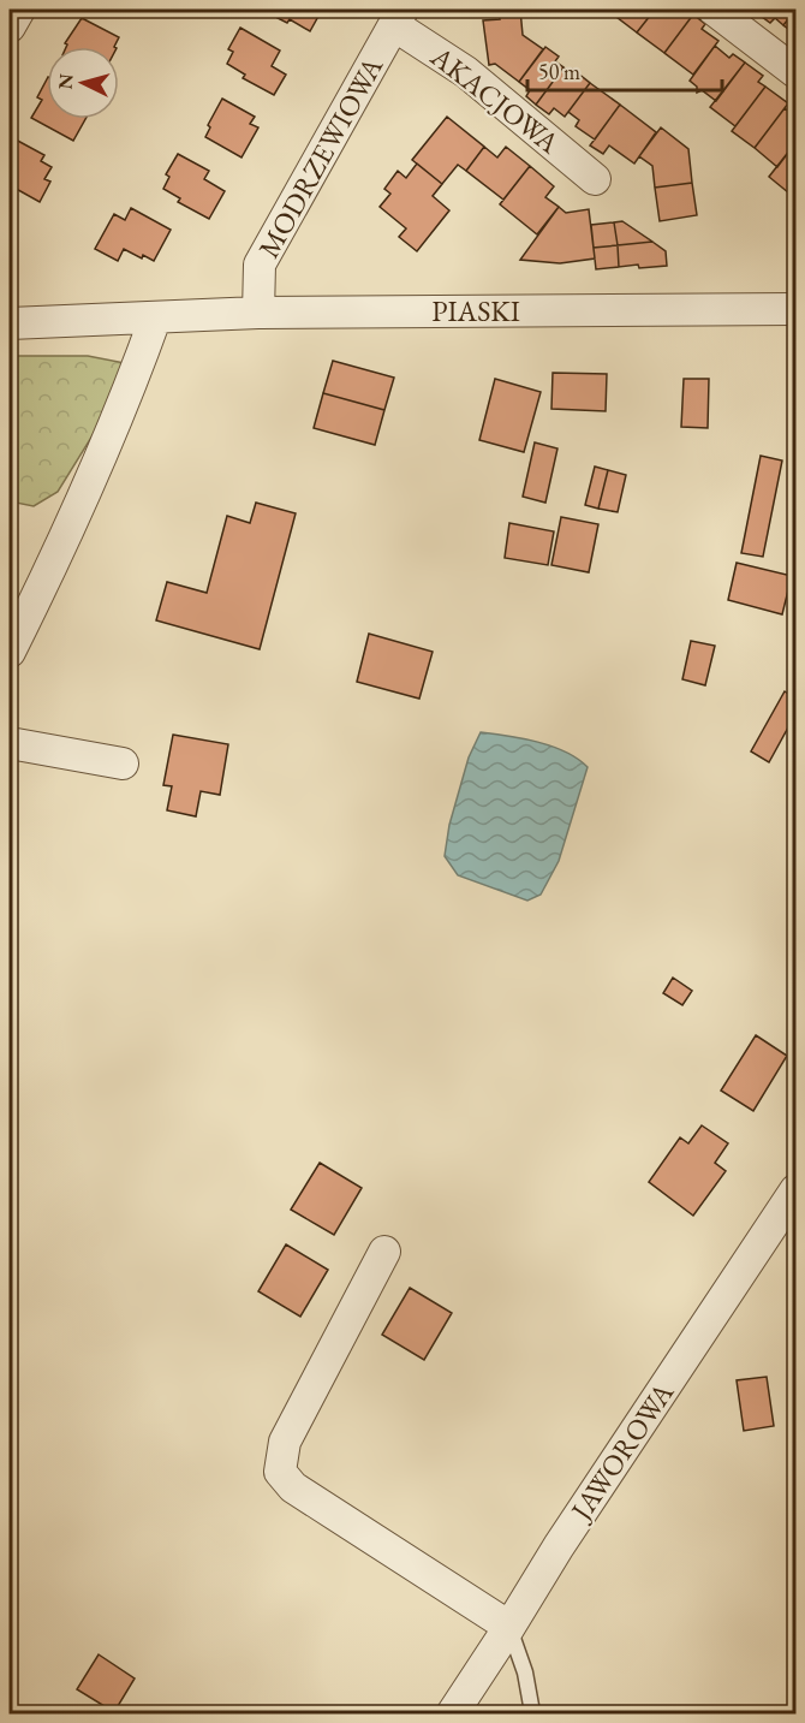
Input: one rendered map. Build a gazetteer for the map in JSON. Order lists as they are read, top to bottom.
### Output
{
  "streets": {
    "street": [
      "AKACJOWA",
      "MODRZEWIOWA",
      "PIASKI",
      "JAWOROWA"
    ]
  },
  "crossings": [
    ["AKACJOWA", "MODRZEWIOWA"],
    ["MODRZEWIOWA", "PIASKI"]
  ],
  "scale_bar": "50 m",
  "north": "left"
}
